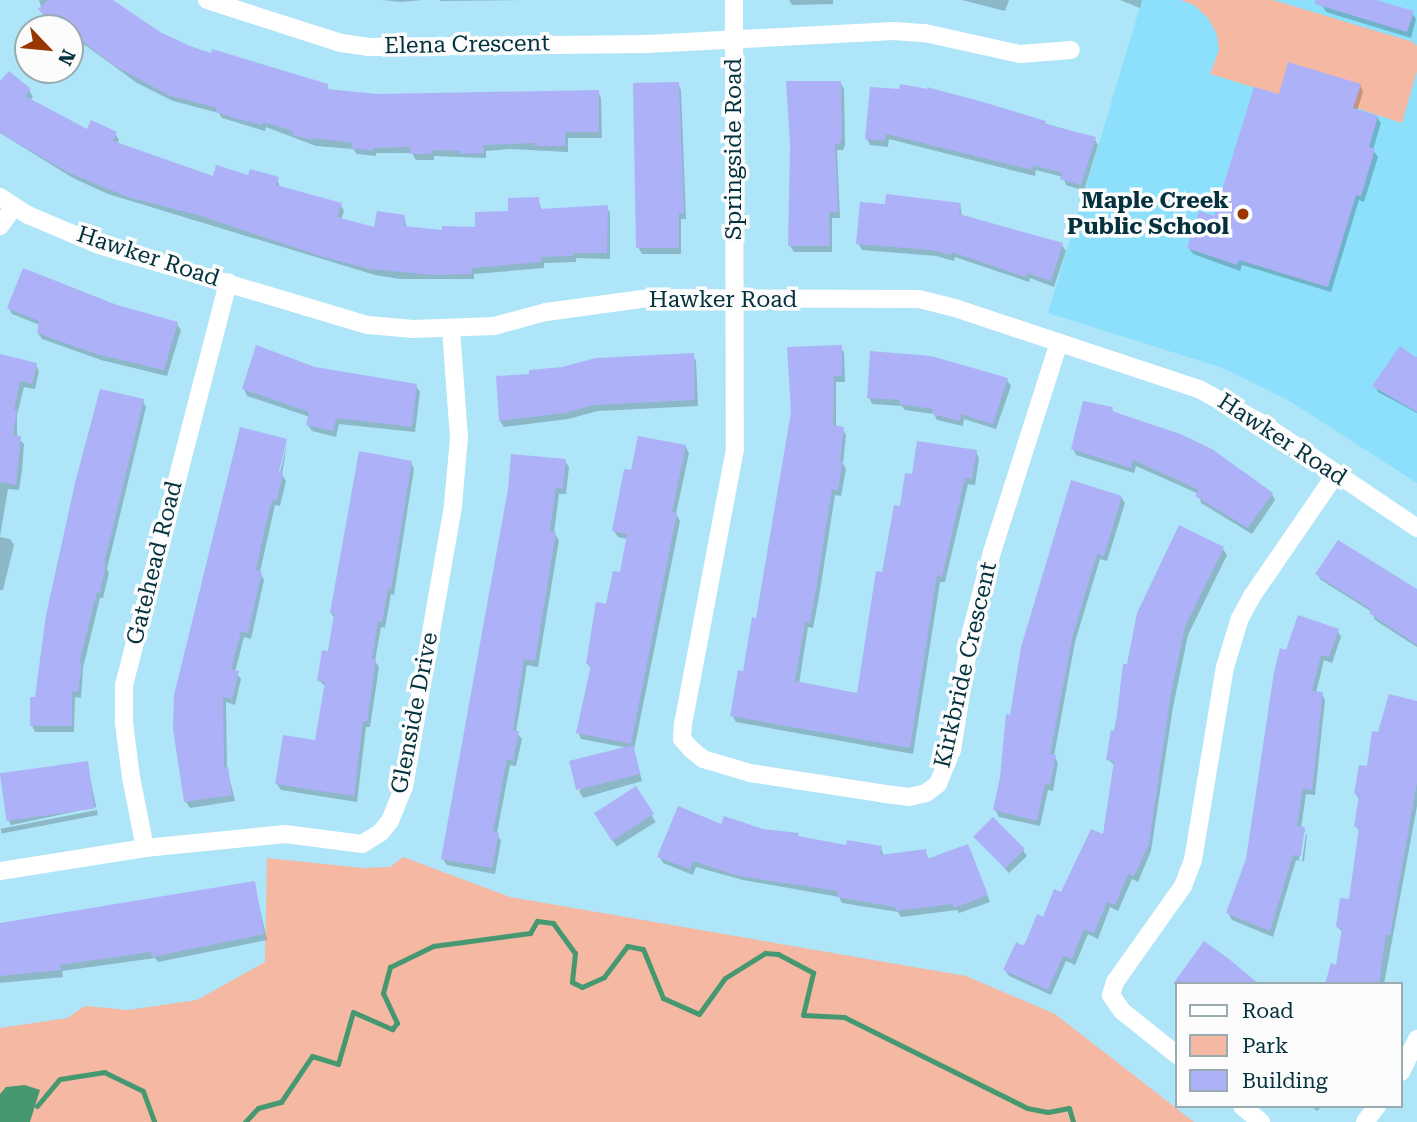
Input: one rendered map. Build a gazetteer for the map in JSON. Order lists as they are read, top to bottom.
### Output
{
  "streets": {
    "street": [
      "Elena Crescent",
      "Springside Road",
      "Hawker Road",
      "Gatehead Road",
      "Kirkbride Crescent",
      "Glenside Drive"
    ]
  },
  "crossings": [
    ["Elena Crescent", "Springside Road"],
    ["Springside Road", "Hawker Road"],
    ["Springside Road", "Kirkbride Crescent"],
    ["Hawker Road", "Gatehead Road"],
    ["Hawker Road", "Kirkbride Crescent"],
    ["Hawker Road", "Glenside Drive"],
    ["Gatehead Road", "Glenside Drive"]
  ],
  "places": ["Maple Creek Public School"],
  "legend": ["Road", "Park", "Building"],
  "north": "bottom right"
}
